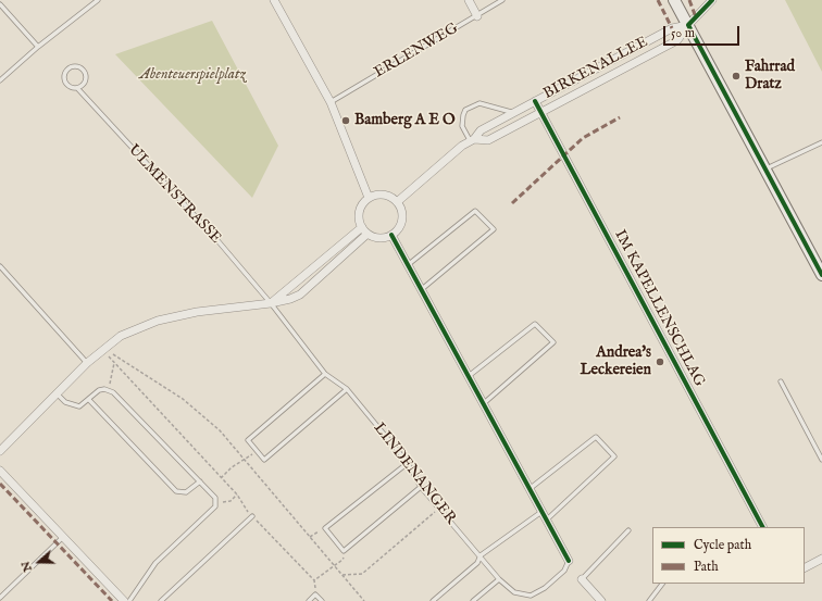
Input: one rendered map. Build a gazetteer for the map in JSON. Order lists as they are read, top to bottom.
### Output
{
  "streets": {
    "street": ["BIRKENALLEE", "IM KAPELLENSCHLAG"],
    "lane": ["ERLENWEG", "ULMENSTRASSE", "LINDENANGER"]
  },
  "crossings": [
    ["BIRKENALLEE", "IM KAPELLENSCHLAG"],
    ["ULMENSTRASSE", "LINDENANGER"]
  ],
  "parks": ["Abenteuerspielplatz"],
  "places": ["Fahrrad Dratz", "Bamberg A E O", "Andrea's Leckereien"],
  "legend": ["Cycle path", "Path"],
  "scale_bar": "50 m",
  "north": "left"
}
